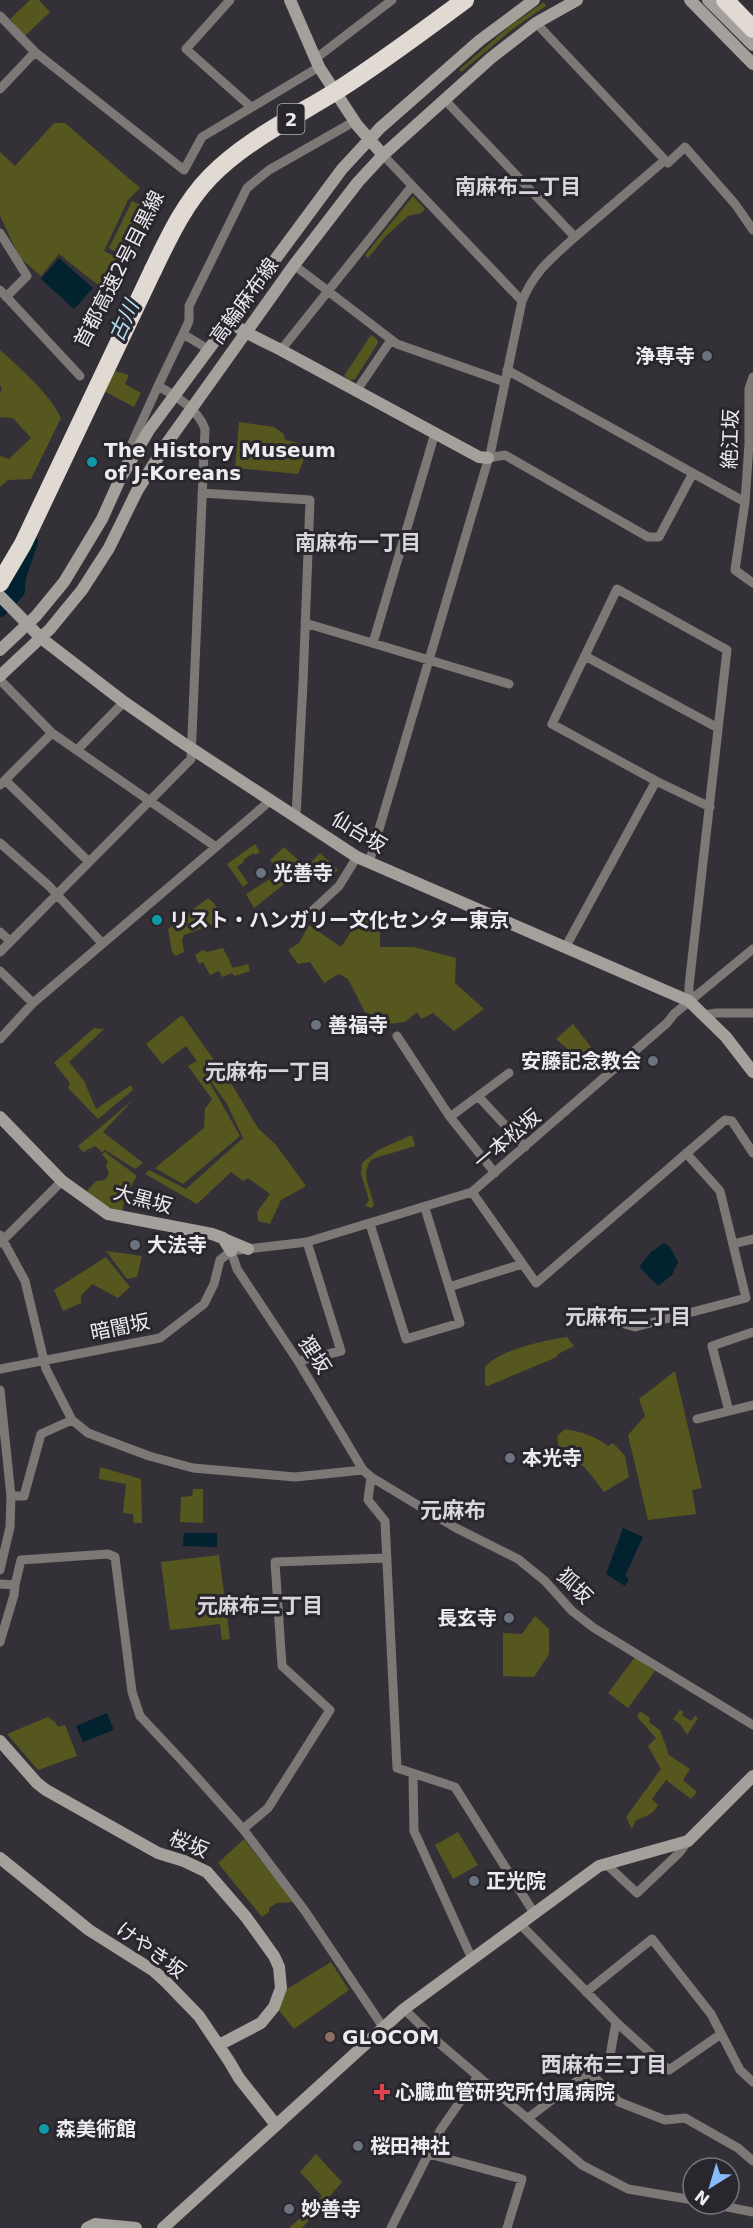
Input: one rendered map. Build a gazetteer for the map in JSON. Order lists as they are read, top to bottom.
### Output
{
  "streets": {
    "highway": ["2", "首都高速2号目黒線"],
    "street": [
      "高輪麻布線",
      "絶江坂",
      "仙台坂",
      "一本松坂",
      "大黒坂",
      "暗闇坂",
      "狸坂",
      "狐坂",
      "桜坂",
      "けやき坂"
    ]
  },
  "crossings": [
    ["高輪麻布線", "仙台坂"],
    ["仙台坂", "一本松坂"],
    ["一本松坂", "大黒坂"],
    ["一本松坂", "暗闇坂"],
    ["一本松坂", "狸坂"],
    ["暗闇坂", "狸坂"],
    ["狸坂", "狐坂"],
    ["桜坂", "けやき坂"]
  ],
  "districts": [
    "南麻布二丁目",
    "南麻布一丁目",
    "元麻布一丁目",
    "元麻布二丁目",
    "元麻布",
    "元麻布三丁目",
    "西麻布三丁目"
  ],
  "water": ["古川"],
  "places": {
    "other": [
      "浄専寺",
      "The History Museum of J-Koreans",
      "光善寺",
      "リスト・ハンガリー文化センター東京",
      "善福寺",
      "安藤記念教会",
      "大法寺",
      "本光寺",
      "長玄寺",
      "正光院",
      "GLOCOM",
      "森美術館",
      "桜田神社",
      "妙善寺"
    ],
    "health": ["心臓血管研究所付属病院"]
  },
  "north": "bottom left"
}
